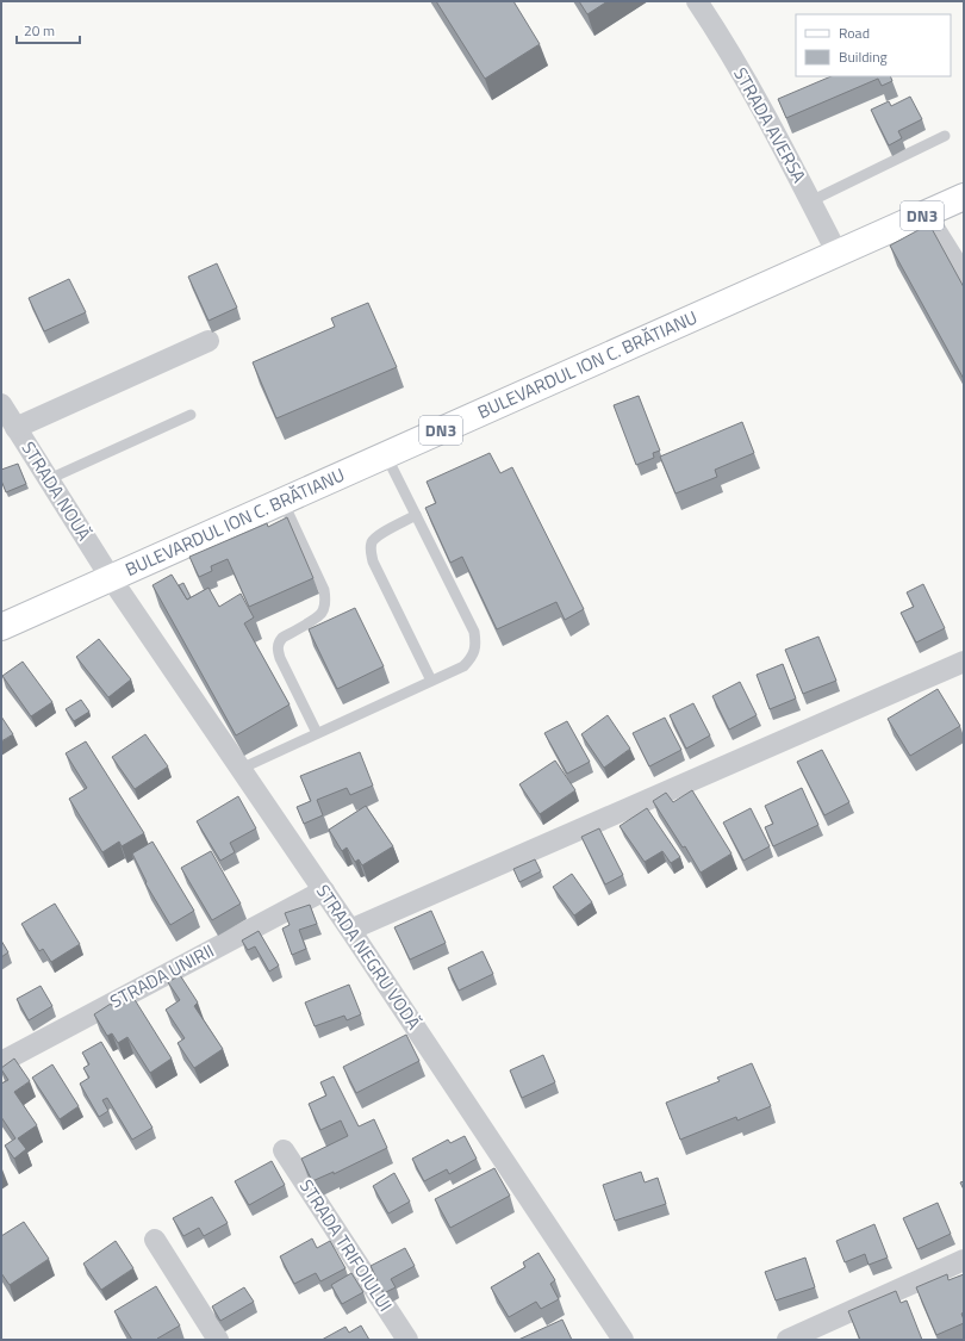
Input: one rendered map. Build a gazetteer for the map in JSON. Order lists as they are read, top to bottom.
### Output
{
  "streets": {
    "main road": ["DN3", "BULEVARDUL ION C. BRĂTIANU"],
    "street": [
      "STRADA AVERSA",
      "STRADA NOUĂ",
      "STRADA NEGRU VODĂ",
      "STRADA UNIRII",
      "STRADA TRIFOIULUI"
    ]
  },
  "crossings": [
    ["STRADA AVERSA", "BULEVARDUL ION C. BRĂTIANU"],
    ["BULEVARDUL ION C. BRĂTIANU", "STRADA NOUĂ"],
    ["BULEVARDUL ION C. BRĂTIANU", "STRADA NEGRU VODĂ"],
    ["STRADA NOUĂ", "STRADA NEGRU VODĂ"],
    ["STRADA NEGRU VODĂ", "STRADA UNIRII"]
  ],
  "legend": ["Road", "Building"],
  "scale_bar": "20 m"
}
